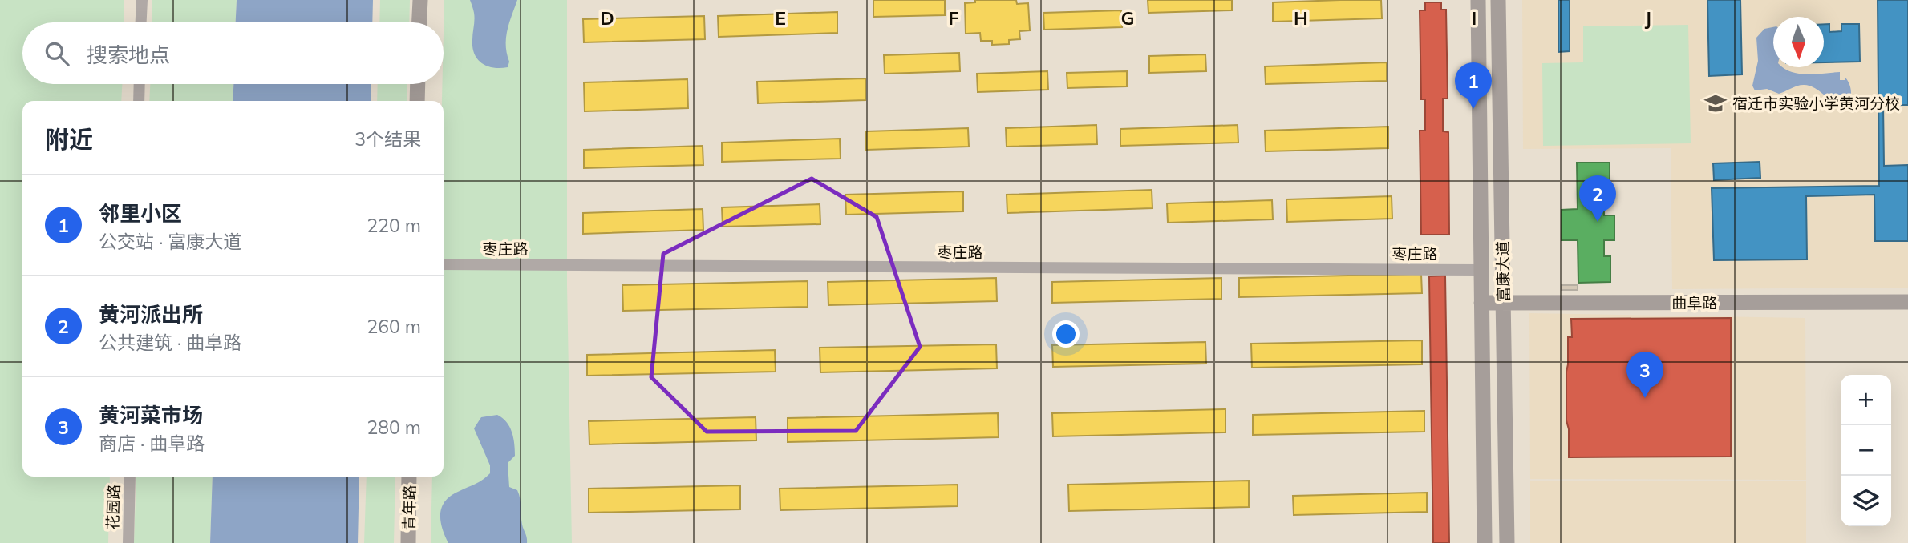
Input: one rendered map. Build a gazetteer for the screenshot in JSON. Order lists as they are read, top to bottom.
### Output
{
  "streets": {
    "street": [
      "枣庄路",
      "富康大道",
      "曲阜路",
      "花园路",
      "青年路"
    ]
  },
  "crossings": [
    ["枣庄路", "富康大道"],
    ["富康大道", "曲阜路"]
  ],
  "places": {
    "school or university": ["宿迁市实验小学黄河分校"]
  },
  "north": "bottom",
  "page": {
    "search": "搜索地点",
    "pins": ["1", "2", "3"],
    "heading": ["附近", "3个结果"],
    "list": [
      {
        "mark": "1",
        "name": "邻里小区",
        "note": "公交站 · 富康大道",
        "value": "220 m"
      },
      {
        "mark": "2",
        "name": "黄河派出所",
        "note": "公共建筑 · 曲阜路",
        "value": "260 m"
      },
      {
        "mark": "3",
        "name": "黄河菜市场",
        "note": "商店 · 曲阜路",
        "value": "280 m"
      }
    ],
    "map_buttons": ["+", "−"]
  },
  "grid": {
    "columns": [
      "D",
      "E",
      "F",
      "G",
      "H",
      "I",
      "J"
    ]
  }
}
